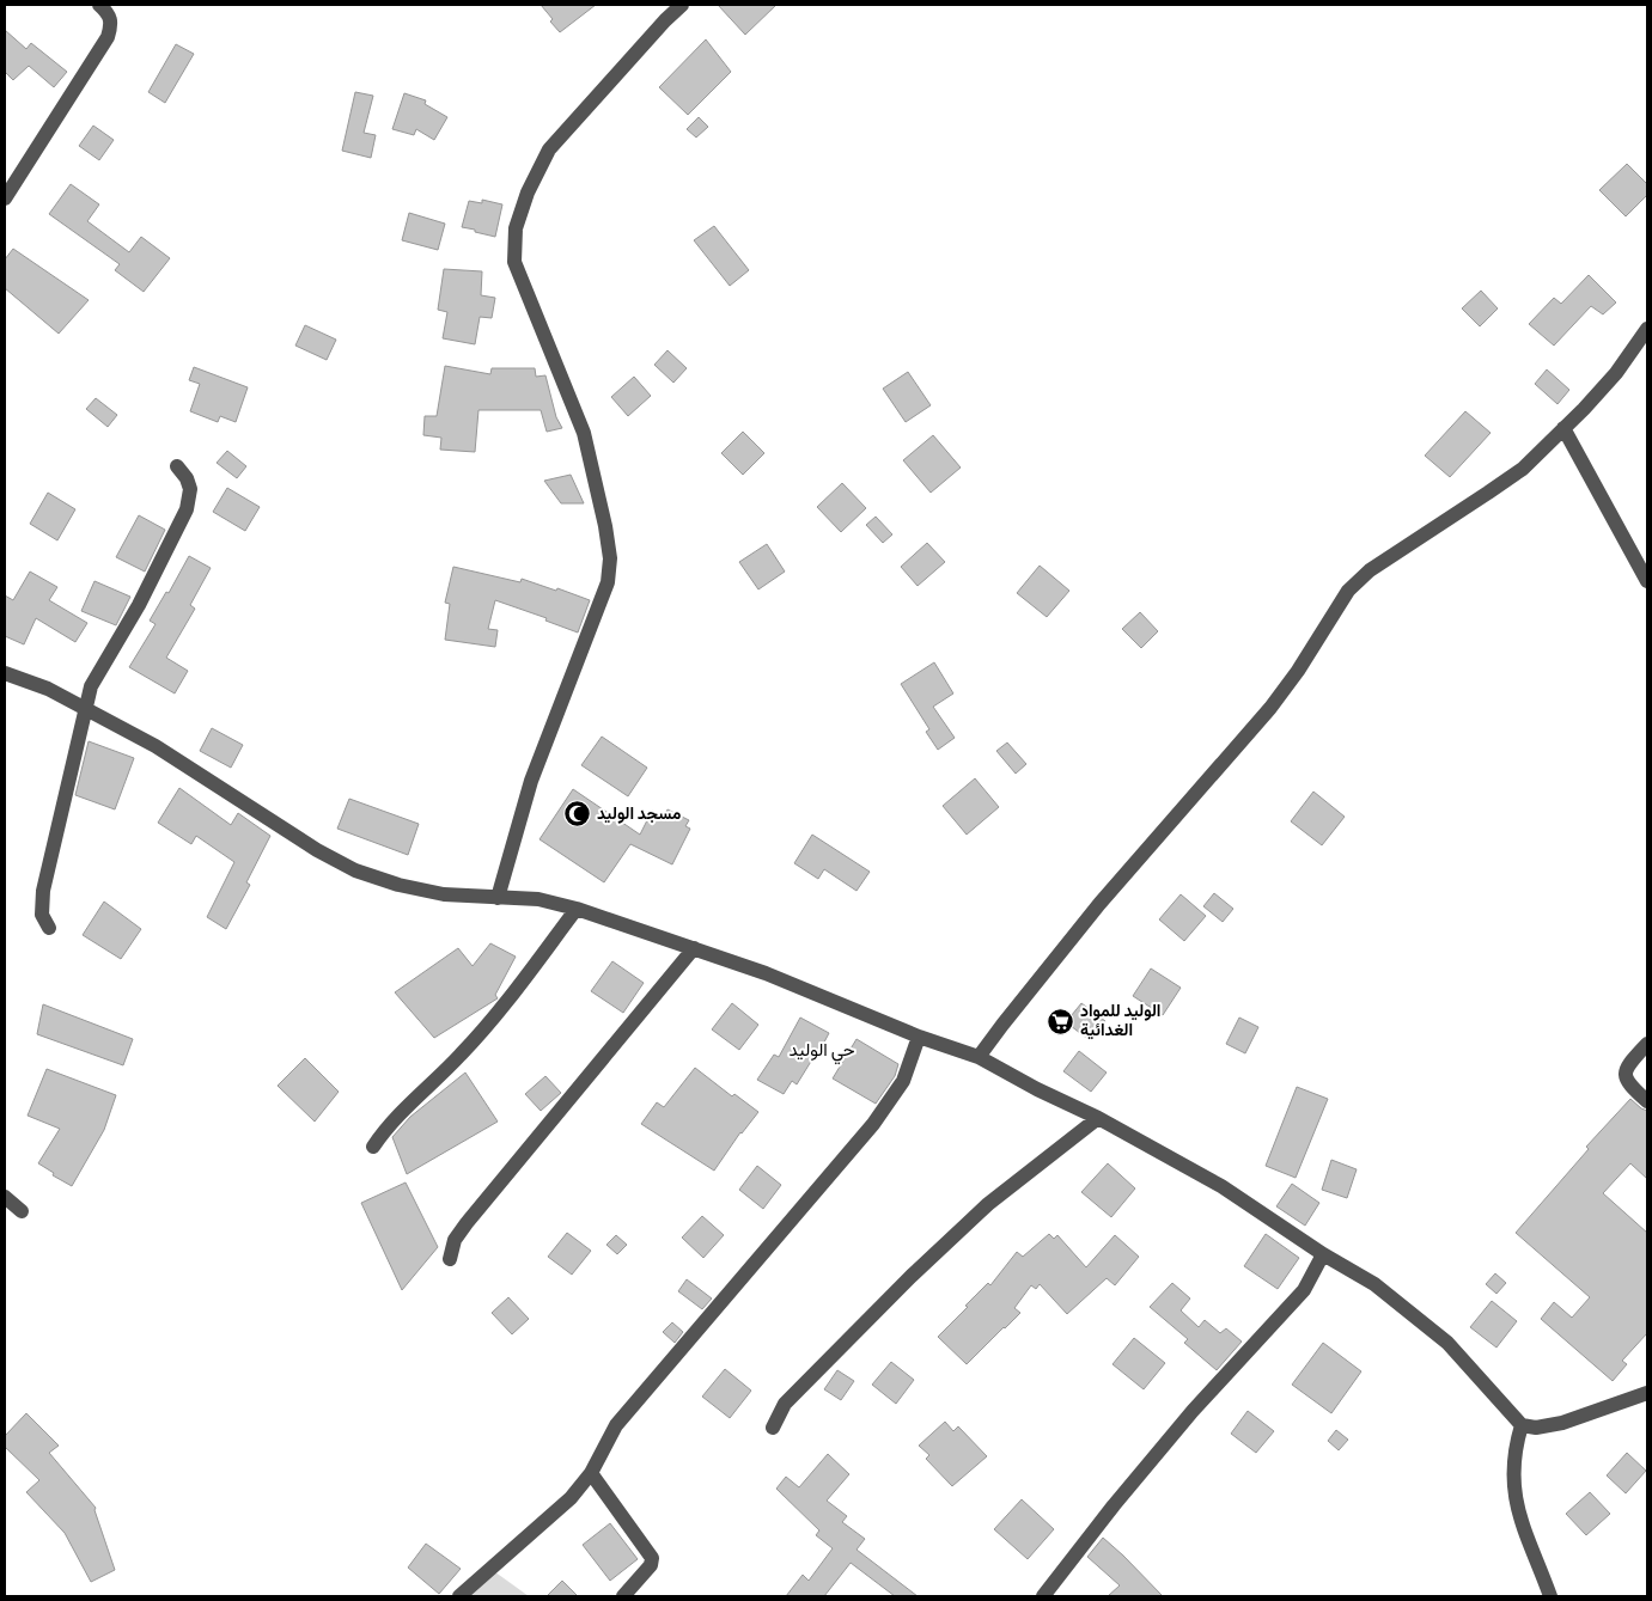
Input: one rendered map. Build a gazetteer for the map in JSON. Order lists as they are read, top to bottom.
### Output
{
  "districts": ["حي الوليد"],
  "places": {
    "mosque": ["مسجد الوليد"],
    "supermarket": ["الوليد للمواد الغدائية"]
  }
}
